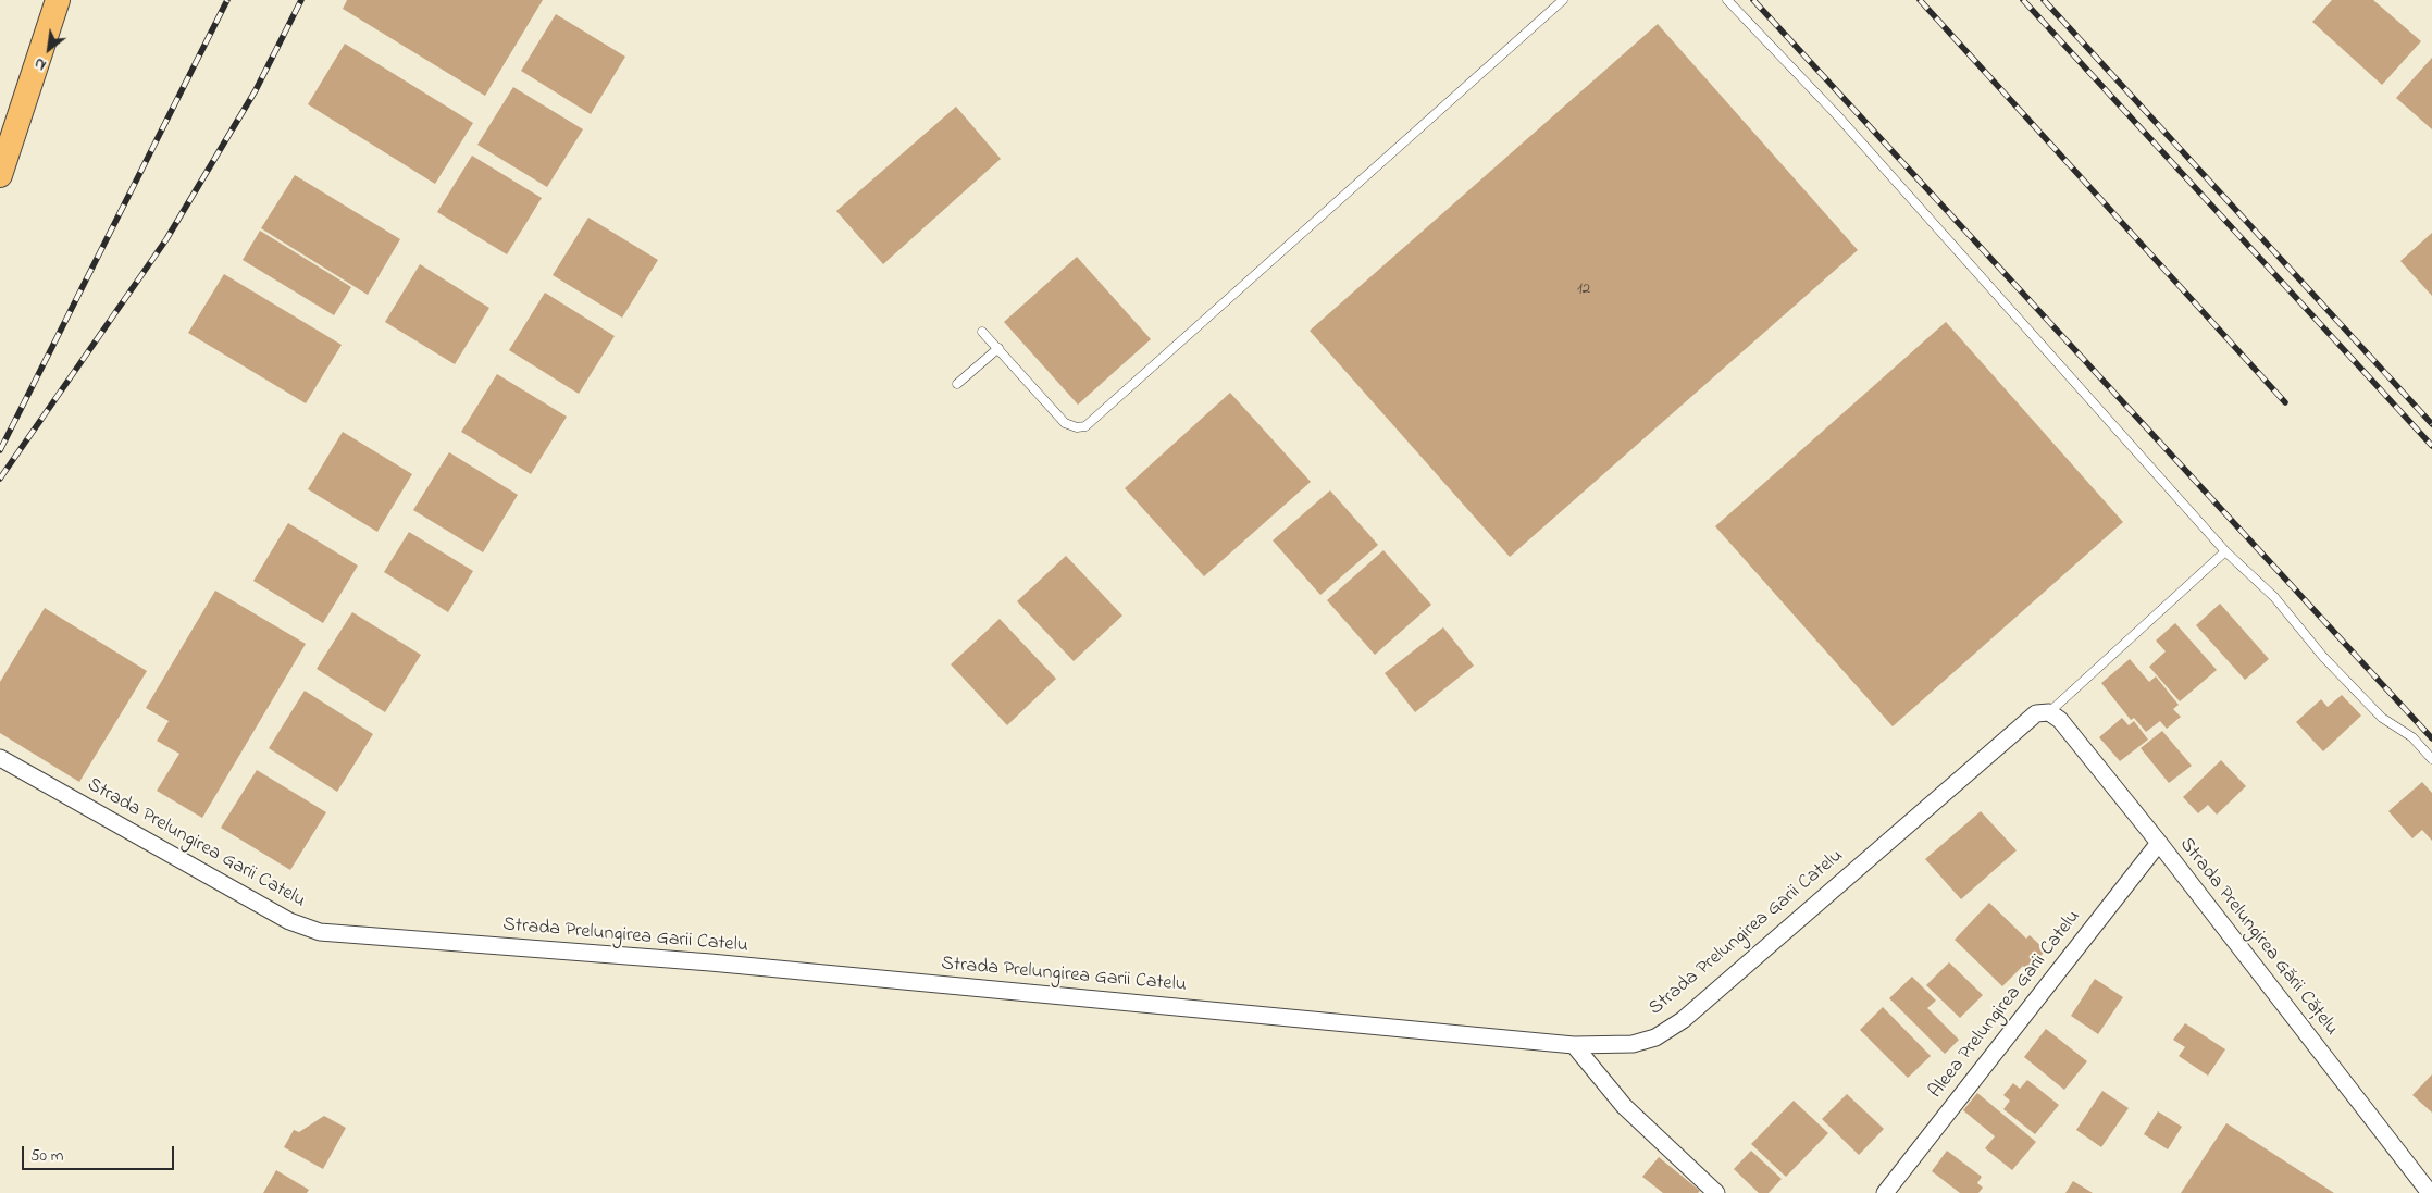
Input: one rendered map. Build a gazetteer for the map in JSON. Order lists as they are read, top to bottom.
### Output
{
  "streets": {
    "street": ["Strada Prelungirea Garii Catelu", "Strada Prelungirea Gării Cățelu", "Aleea Prelungirea Garii Catelu"]
  },
  "crossings": [
    ["Strada Prelungirea Garii Catelu", "Strada Prelungirea Gării Cățelu"],
    ["Strada Prelungirea Gării Cățelu", "Aleea Prelungirea Garii Catelu"]
  ],
  "house_numbers": ["12"],
  "scale_bar": "50 m",
  "north": "bottom left"
}
